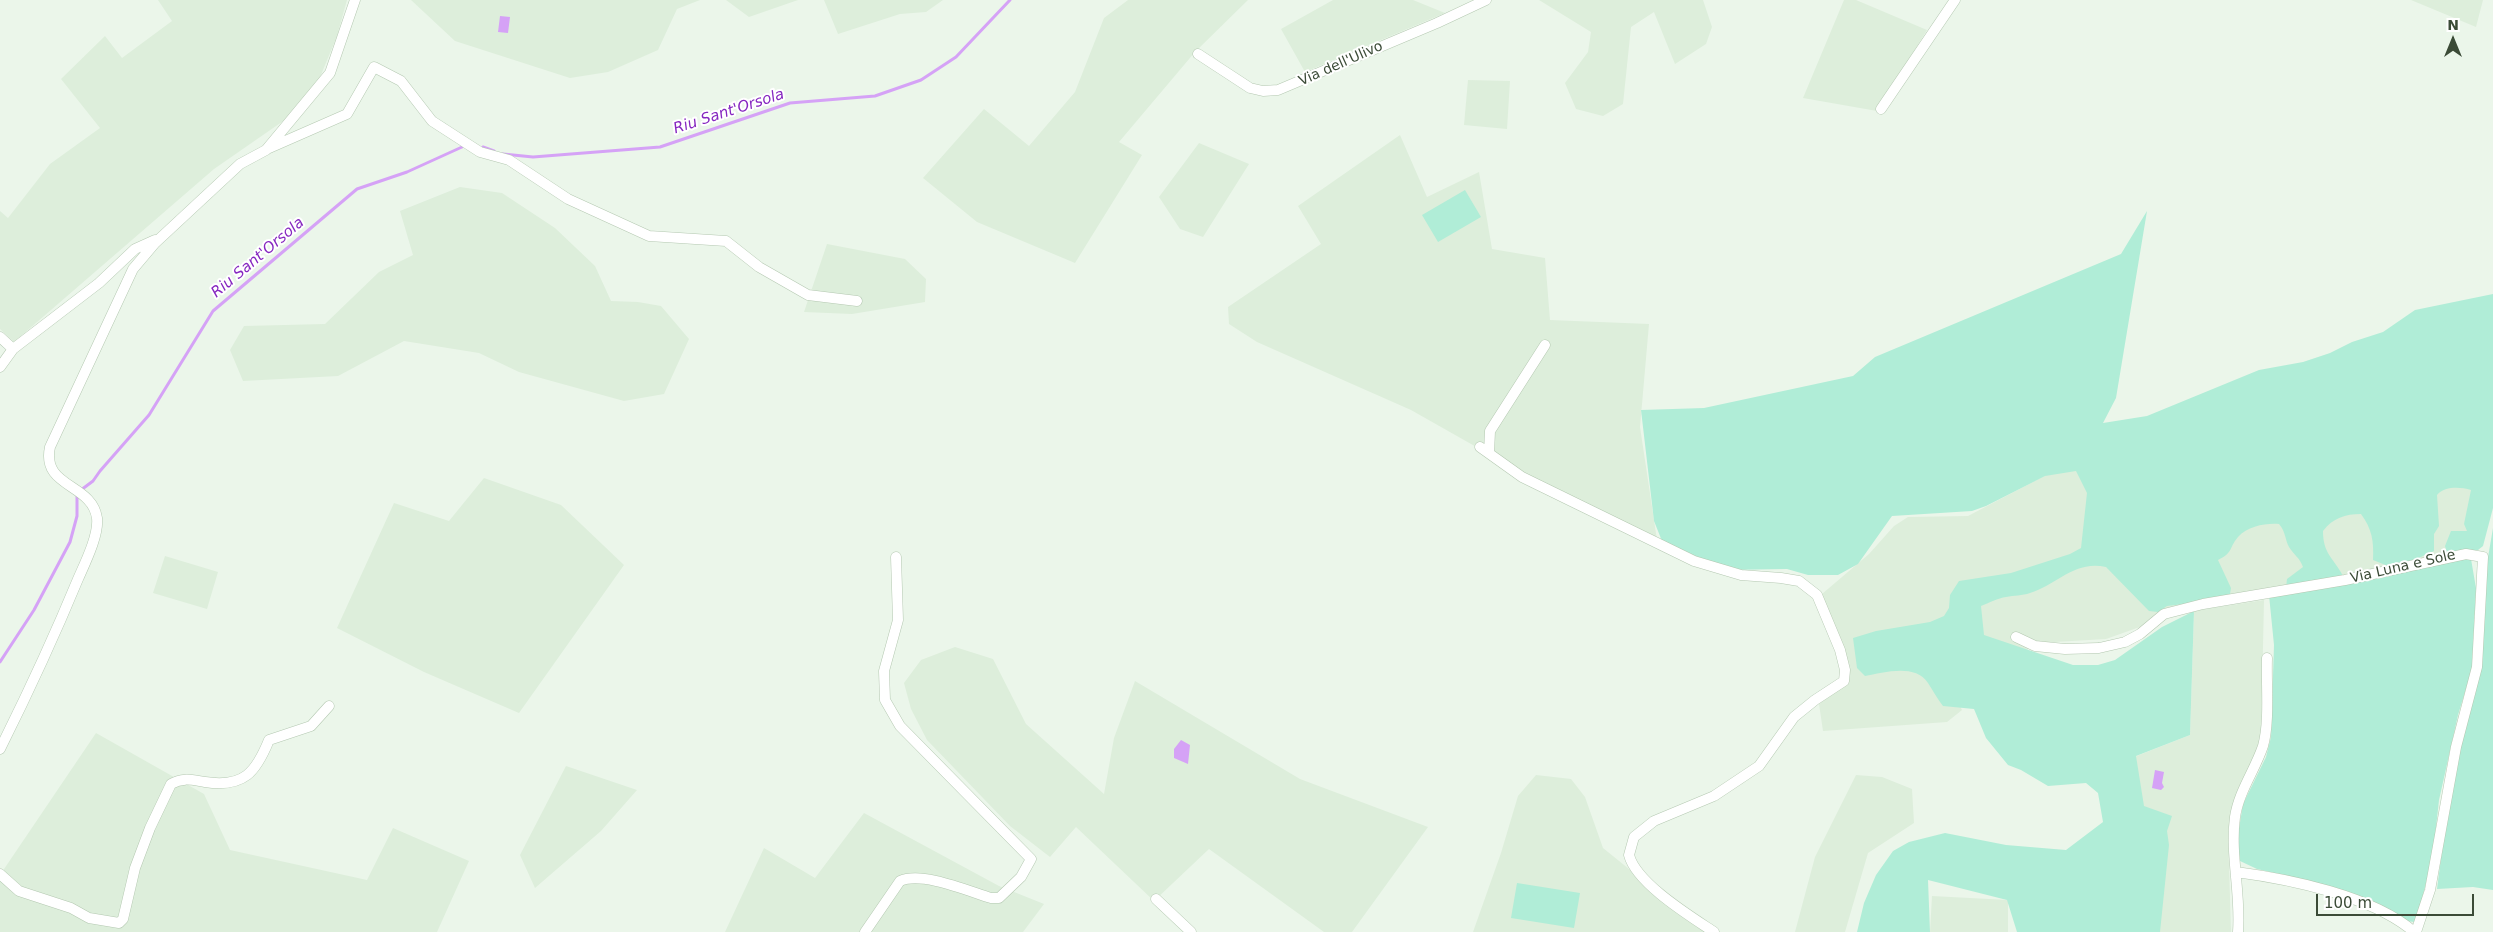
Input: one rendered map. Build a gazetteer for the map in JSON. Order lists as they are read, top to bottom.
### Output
{
  "streets": {
    "street": ["Via dell'Ulivo", "Via Luna e Sole"]
  },
  "water": ["Riu Sant'Orsola"],
  "scale_bar": "100 m",
  "north": "top"
}
